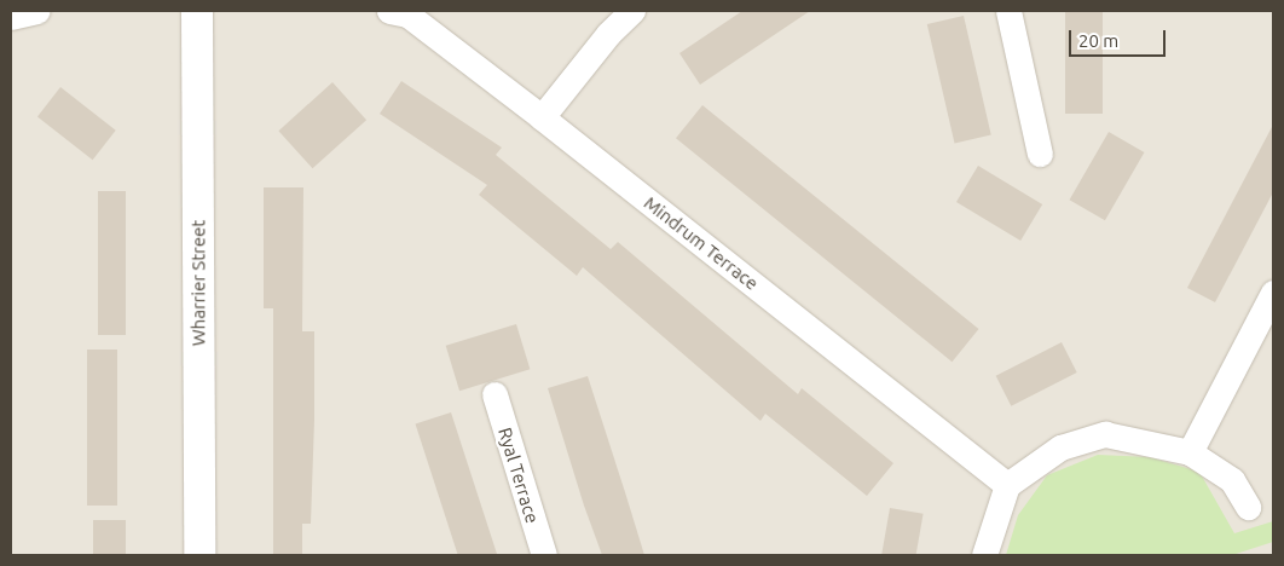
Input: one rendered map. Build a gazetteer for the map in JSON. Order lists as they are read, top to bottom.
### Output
{
  "streets": {
    "street": ["Mindrum Terrace", "Wharrier Street", "Ryal Terrace"]
  },
  "scale_bar": "20 m"
}
